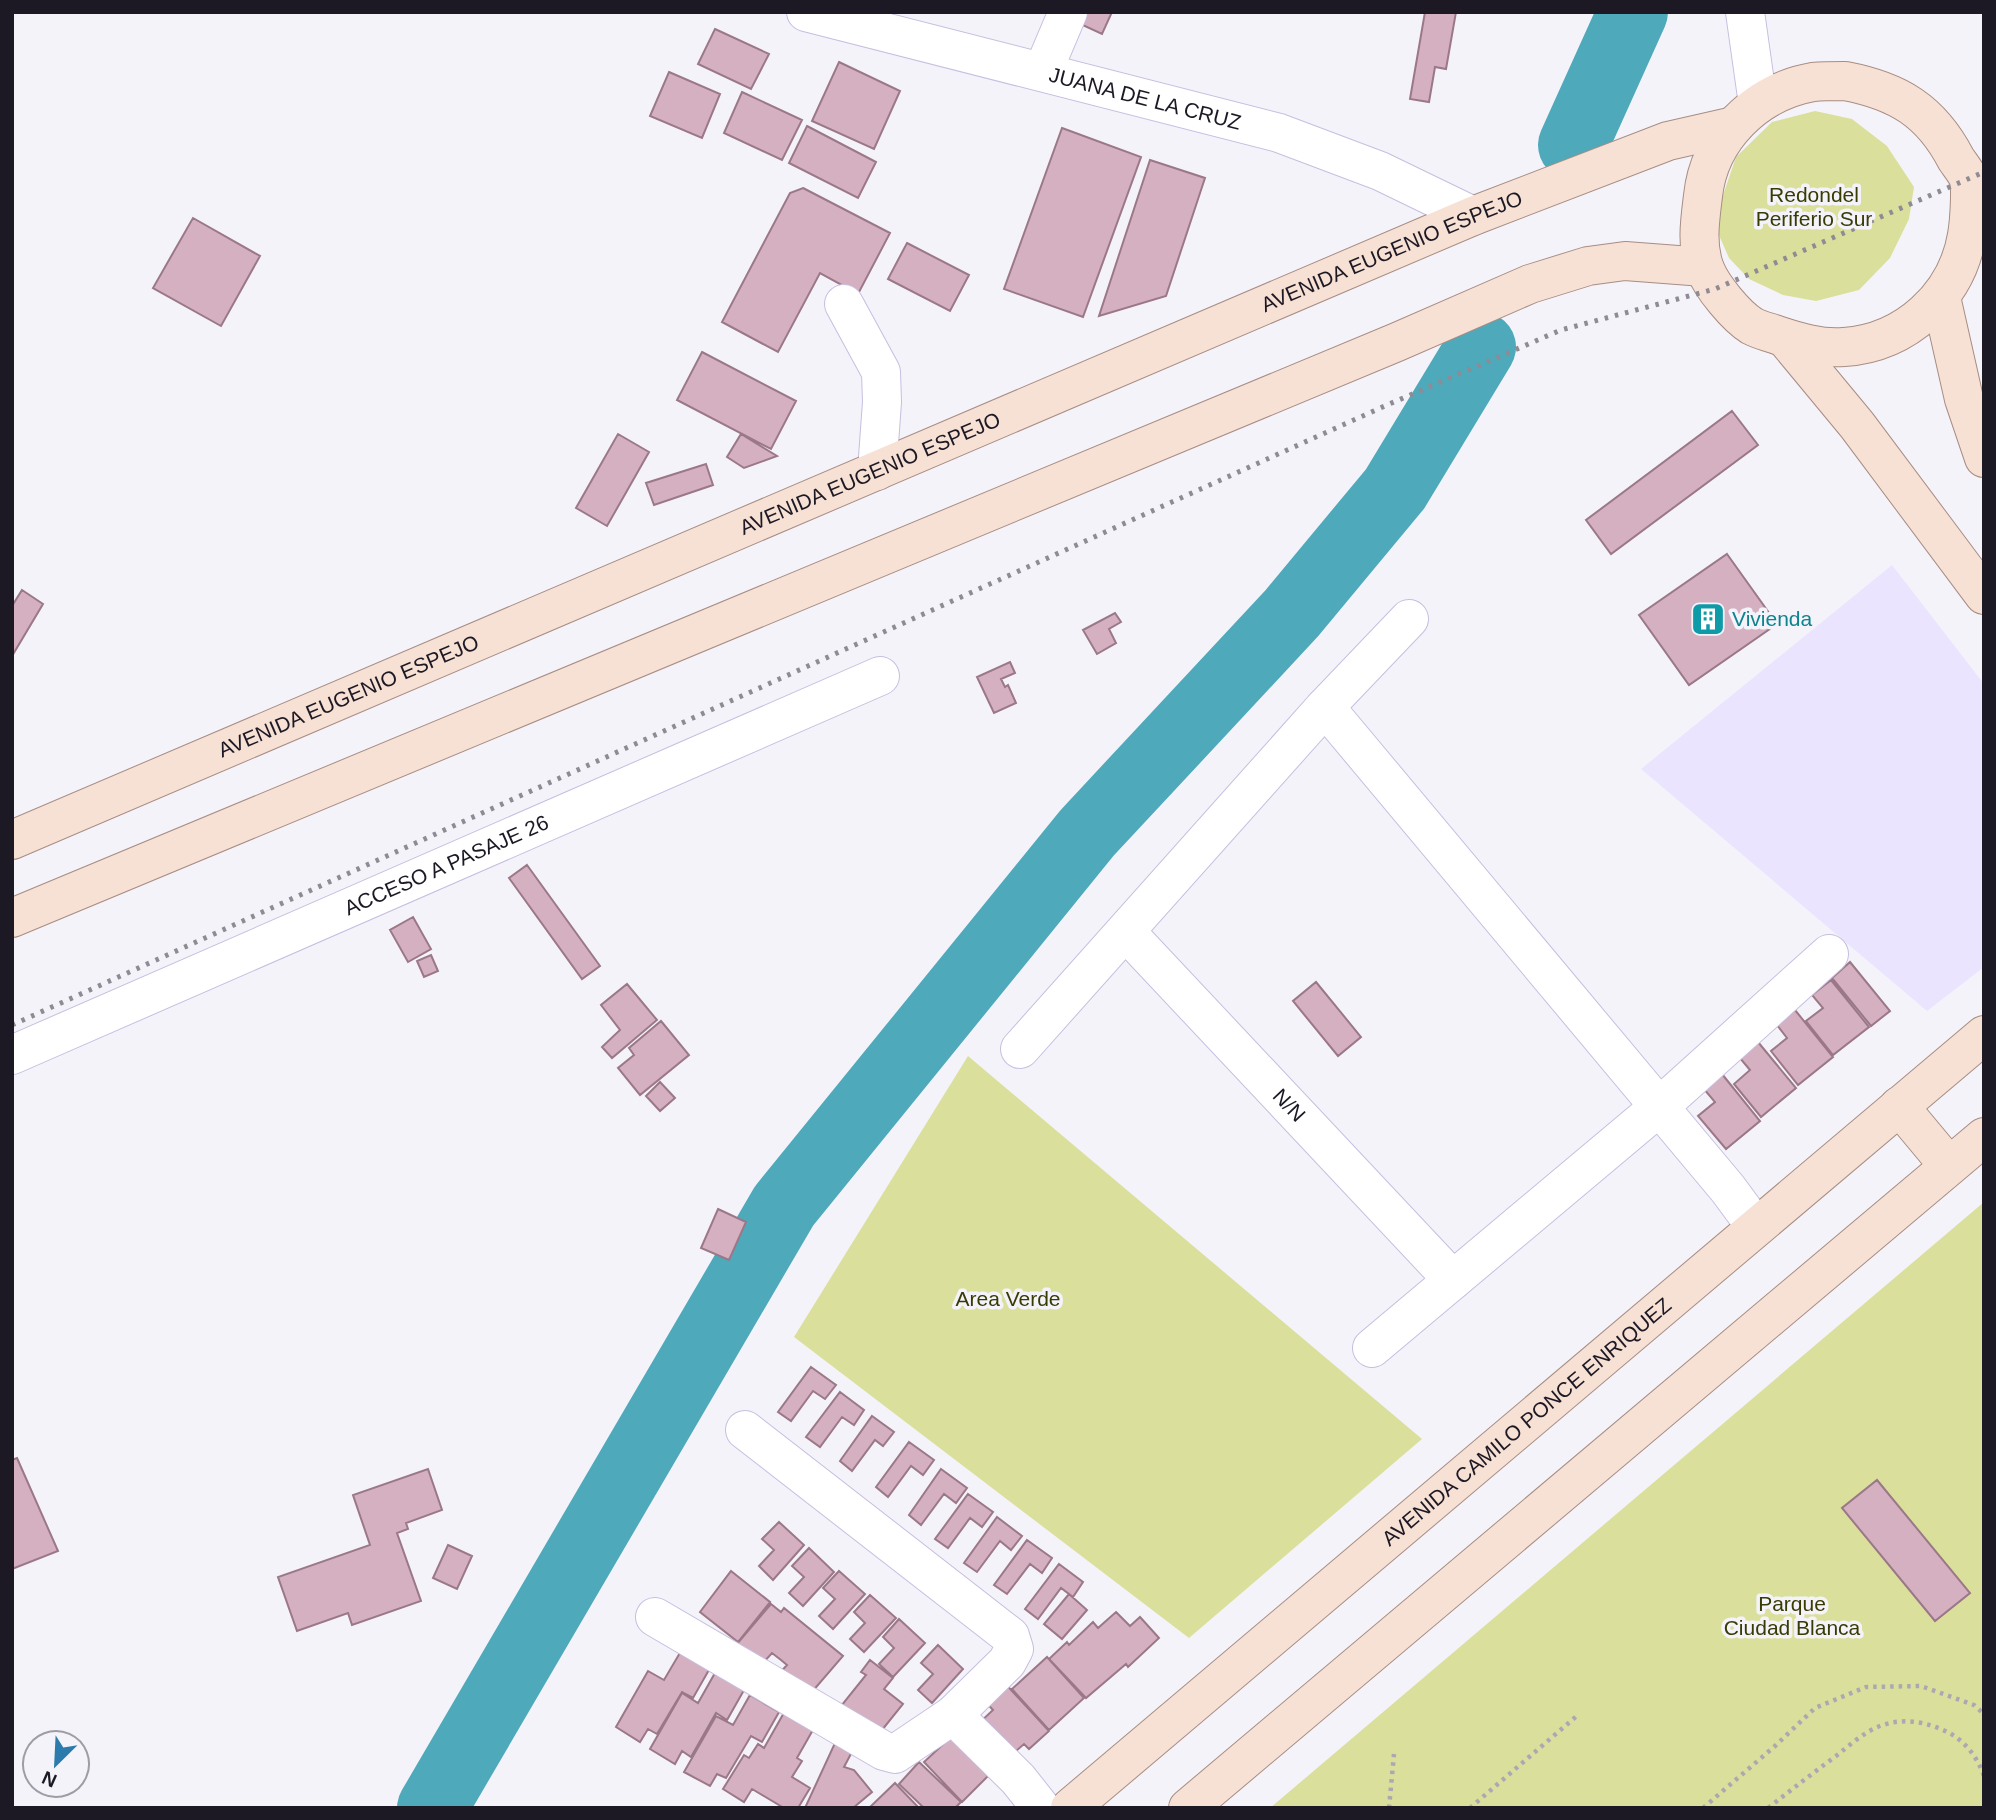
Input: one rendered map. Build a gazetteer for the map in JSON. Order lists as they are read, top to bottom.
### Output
{
  "streets": {
    "main road": ["AVENIDA EUGENIO ESPEJO", "AVENIDA CAMILO PONCE ENRIQUEZ"],
    "street": ["JUANA DE LA CRUZ", "ACCESO A PASAJE 26", "N/N"]
  },
  "crossings": [
    ["JUANA DE LA CRUZ", "AVENIDA EUGENIO ESPEJO"]
  ],
  "parks": ["Redondel Periferio Sur", "Area Verde", "Parque Ciudad Blanca"],
  "places": {
    "building": ["Vivienda"]
  },
  "north": "bottom left"
}
